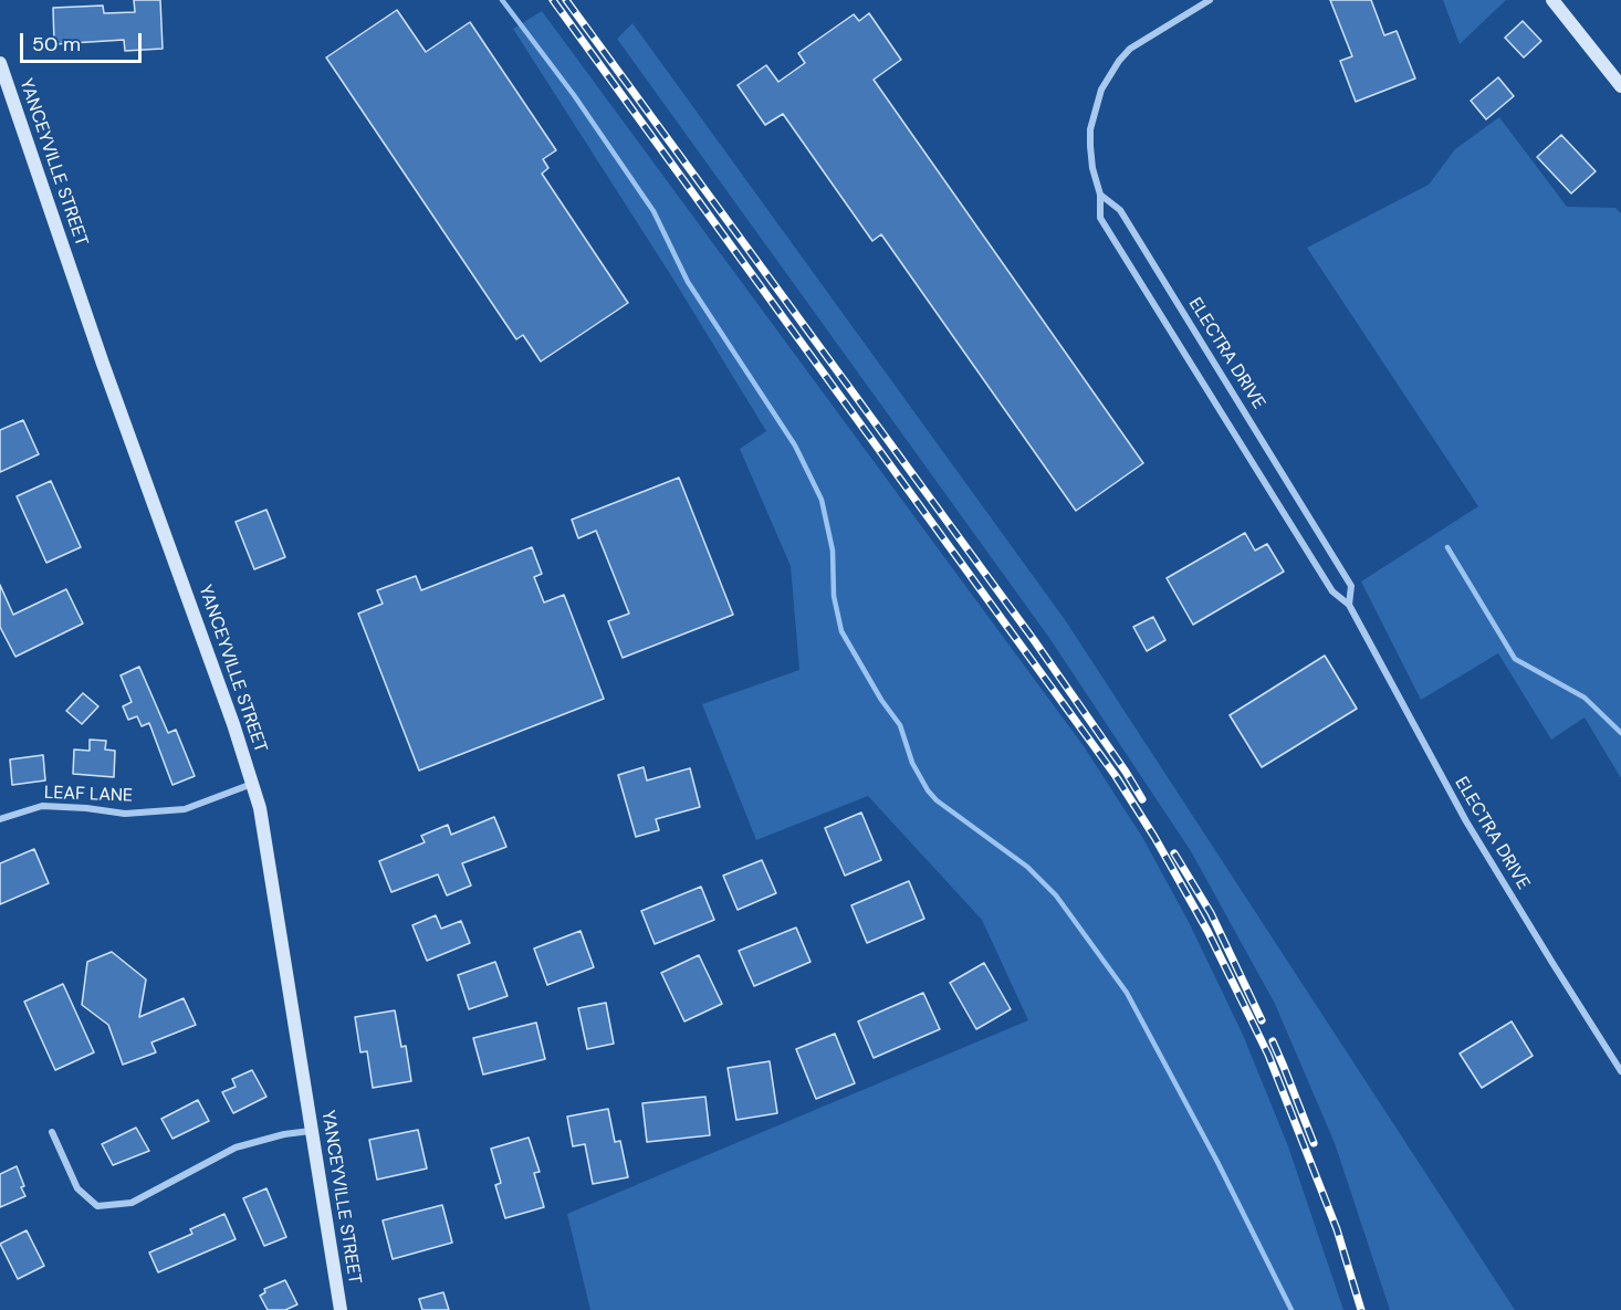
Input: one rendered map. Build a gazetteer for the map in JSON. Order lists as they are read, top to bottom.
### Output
{
  "streets": {
    "main road": ["YANCEYVILLE STREET"],
    "street": ["ELECTRA DRIVE", "LEAF LANE"]
  },
  "crossings": [
    ["YANCEYVILLE STREET", "LEAF LANE"]
  ],
  "scale_bar": "50 m"
}
